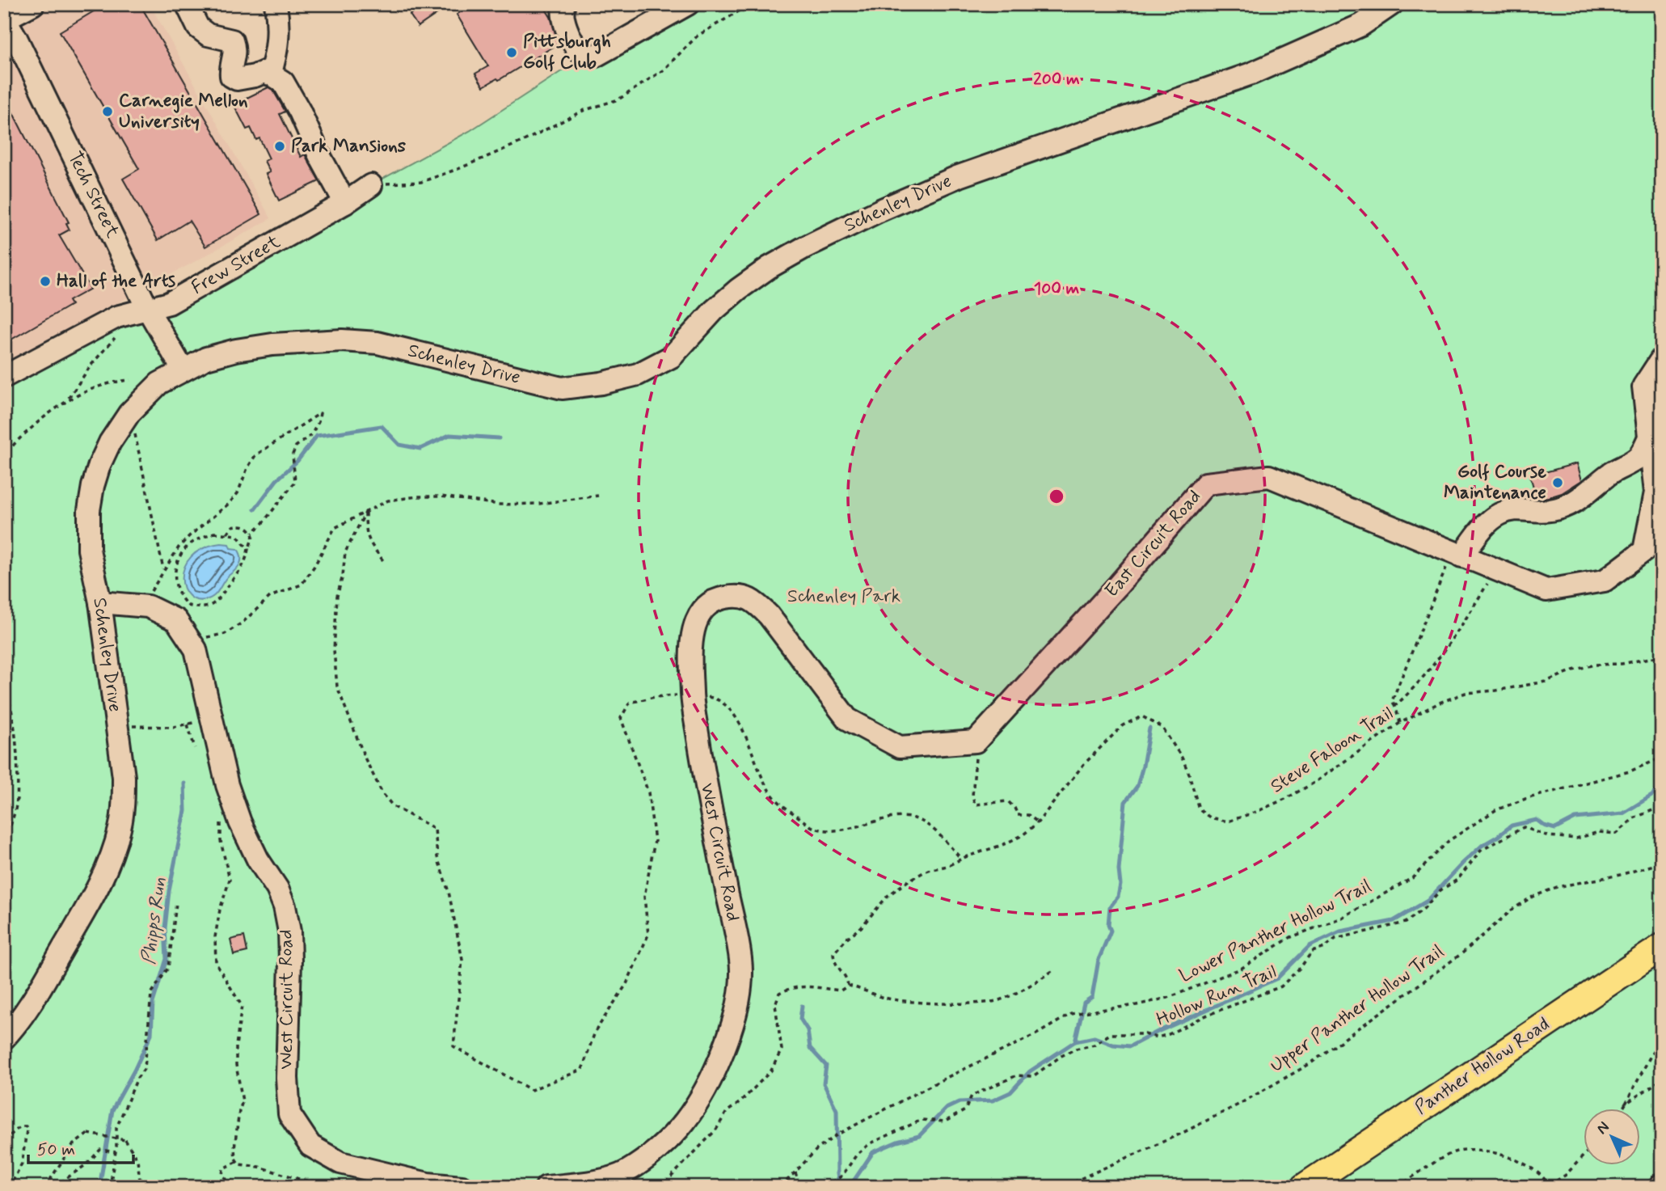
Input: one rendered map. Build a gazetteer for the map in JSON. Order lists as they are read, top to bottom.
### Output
{
  "streets": {
    "main road": ["Panther Hollow Road"],
    "street": [
      "Tech Street",
      "Schenley Drive",
      "Frew Street",
      "East Circuit Road",
      "West Circuit Road"
    ],
    "path": [
      "Steve Faloon Trail",
      "Lower Panther Hollow Trail",
      "Hollow Run Trail",
      "Upper Panther Hollow Trail"
    ]
  },
  "crossings": [
    ["Tech Street", "Schenley Drive"],
    ["Tech Street", "Frew Street"],
    ["Schenley Drive", "West Circuit Road"],
    ["East Circuit Road", "West Circuit Road"],
    ["Lower Panther Hollow Trail", "Hollow Run Trail"]
  ],
  "water": ["Phipps Run"],
  "parks": ["Schenley Park"],
  "places": [
    "Pittsburgh Golf Club",
    "Carnegie Mellon University",
    "Park Mansions",
    "Hall of the Arts",
    "Golf Course Maintenance"
  ],
  "scale_bar": "50 m",
  "north": "top left",
  "rings": ["200 m", "100 m"]
}
